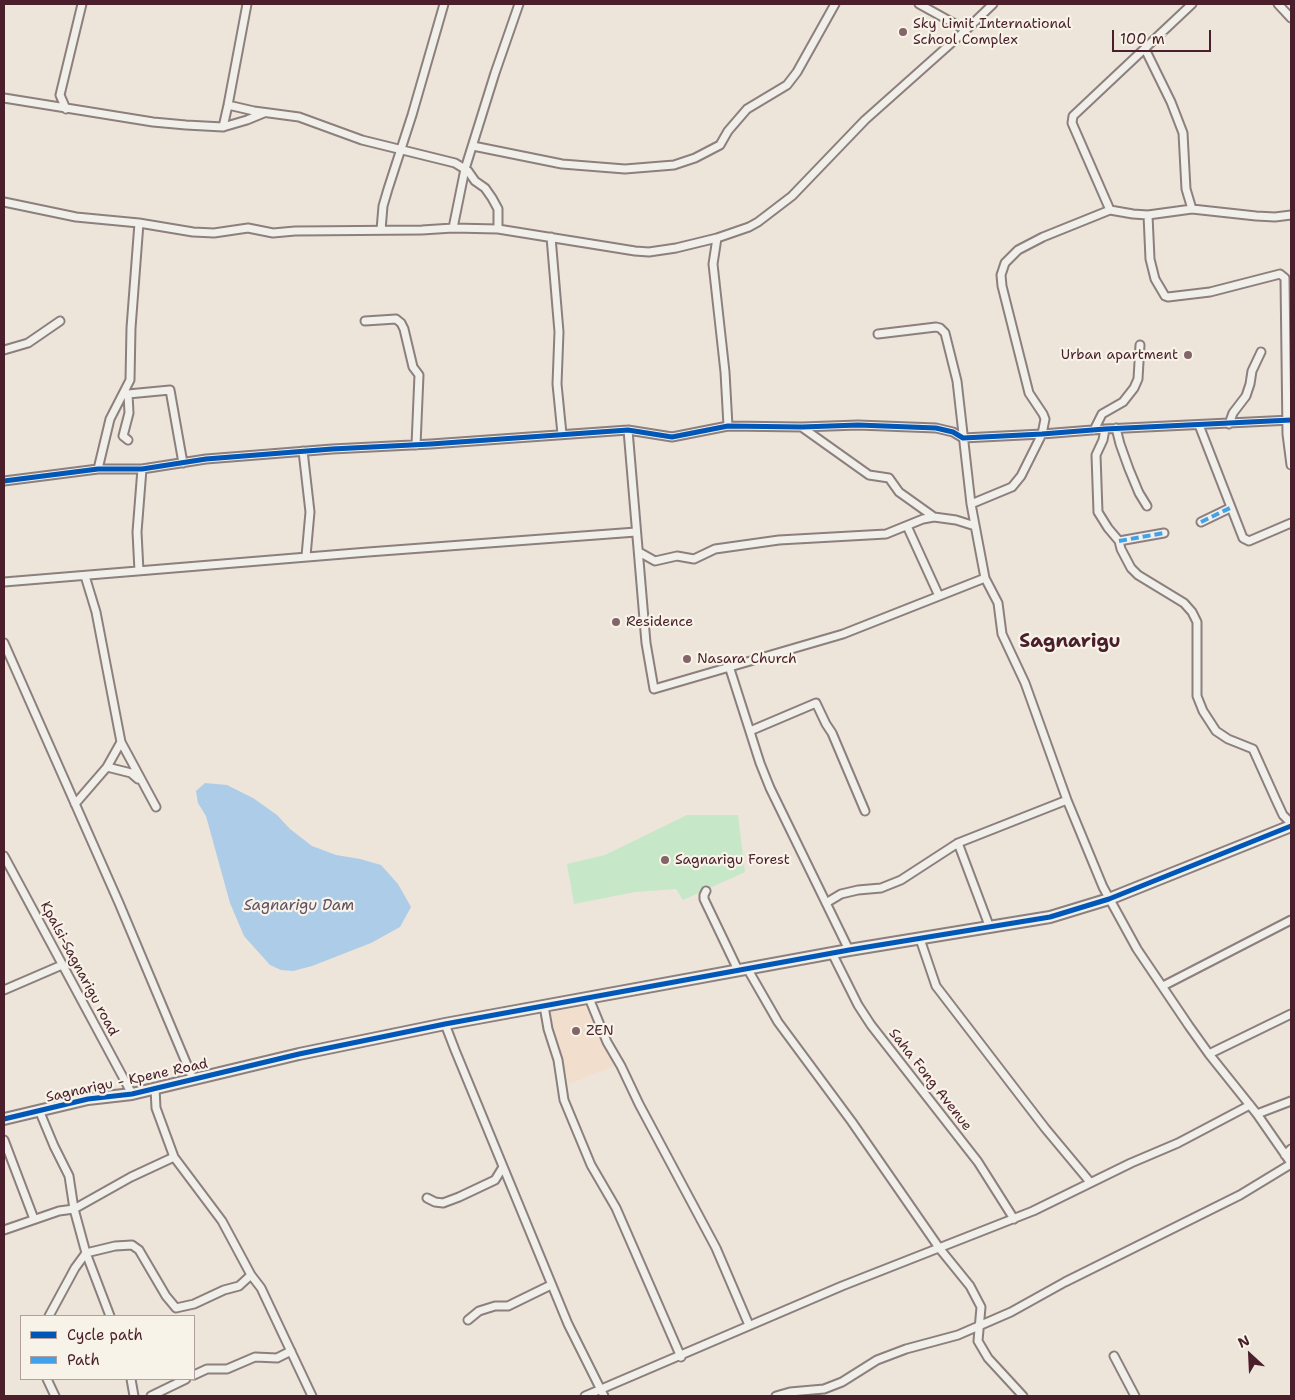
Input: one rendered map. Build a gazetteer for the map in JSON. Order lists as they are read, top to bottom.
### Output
{
  "streets": {
    "street": ["Kpalsi-Sagnarigu road", "Saha Fong Avenue", "Sagnarigu - Kpene Road"]
  },
  "crossings": [
    ["Kpalsi-Sagnarigu road", "Sagnarigu - Kpene Road"],
    ["Saha Fong Avenue", "Sagnarigu - Kpene Road"]
  ],
  "districts": ["Sagnarigu"],
  "water": ["Sagnarigu Dam"],
  "places": [
    "Sky Limit International School Complex",
    "Urban apartment",
    "Residence",
    "Nasara Church",
    "Sagnarigu Forest",
    "ZEN"
  ],
  "legend": ["Cycle path", "Path"],
  "scale_bar": "100 m",
  "north": "top left"
}
